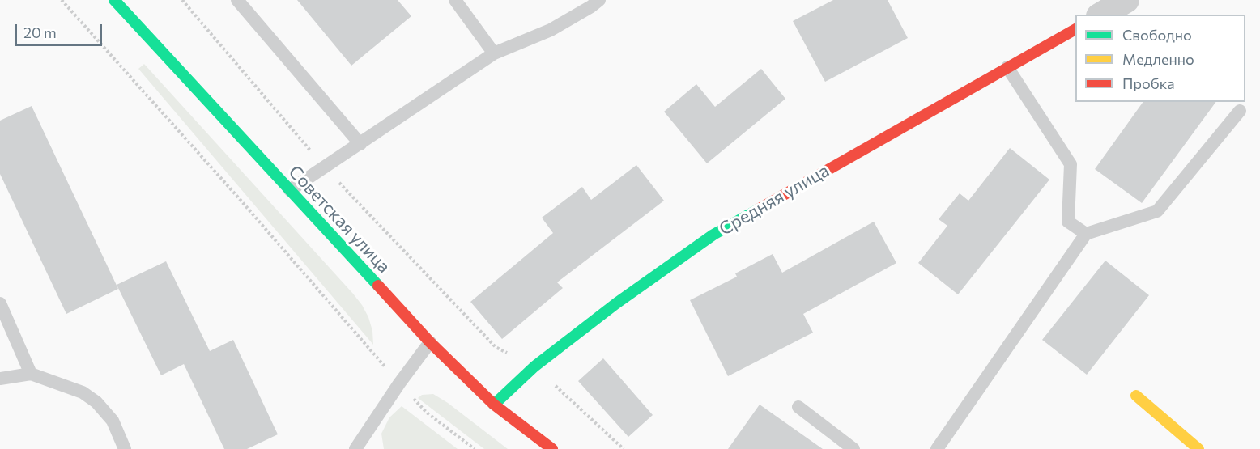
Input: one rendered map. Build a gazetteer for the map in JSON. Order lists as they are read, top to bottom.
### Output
{
  "streets": {
    "street": ["Средняя улица", "Советская улица"]
  },
  "crossings": [
    ["Средняя улица", "Советская улица"]
  ],
  "legend": ["Свободно", "Медленно", "Пробка"],
  "scale_bar": "20 m"
}
